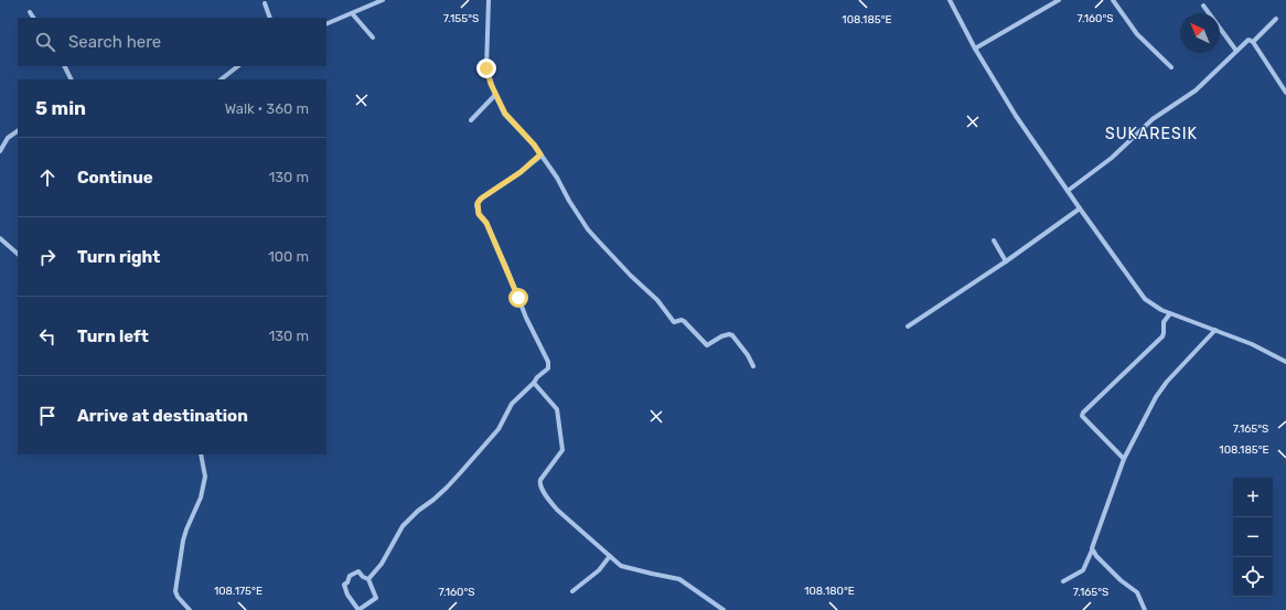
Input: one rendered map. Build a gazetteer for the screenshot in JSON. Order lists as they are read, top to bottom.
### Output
{
  "districts": ["SUKARESIK"],
  "north": "top left",
  "page": {
    "search": "Search here",
    "heading": ["5 min", "Walk · 360 m"],
    "list": [
      ["Continue", "130 m"],
      ["Turn right", "100 m"],
      ["Turn left", "130 m"],
      "Arrive at destination"
    ],
    "map_buttons": ["+", "−"]
  },
  "coordinates": [
    "7.155°S",
    "7.160°S",
    "108.185°E",
    "7.165°S",
    "108.175°E",
    "108.180°E"
  ]
}
